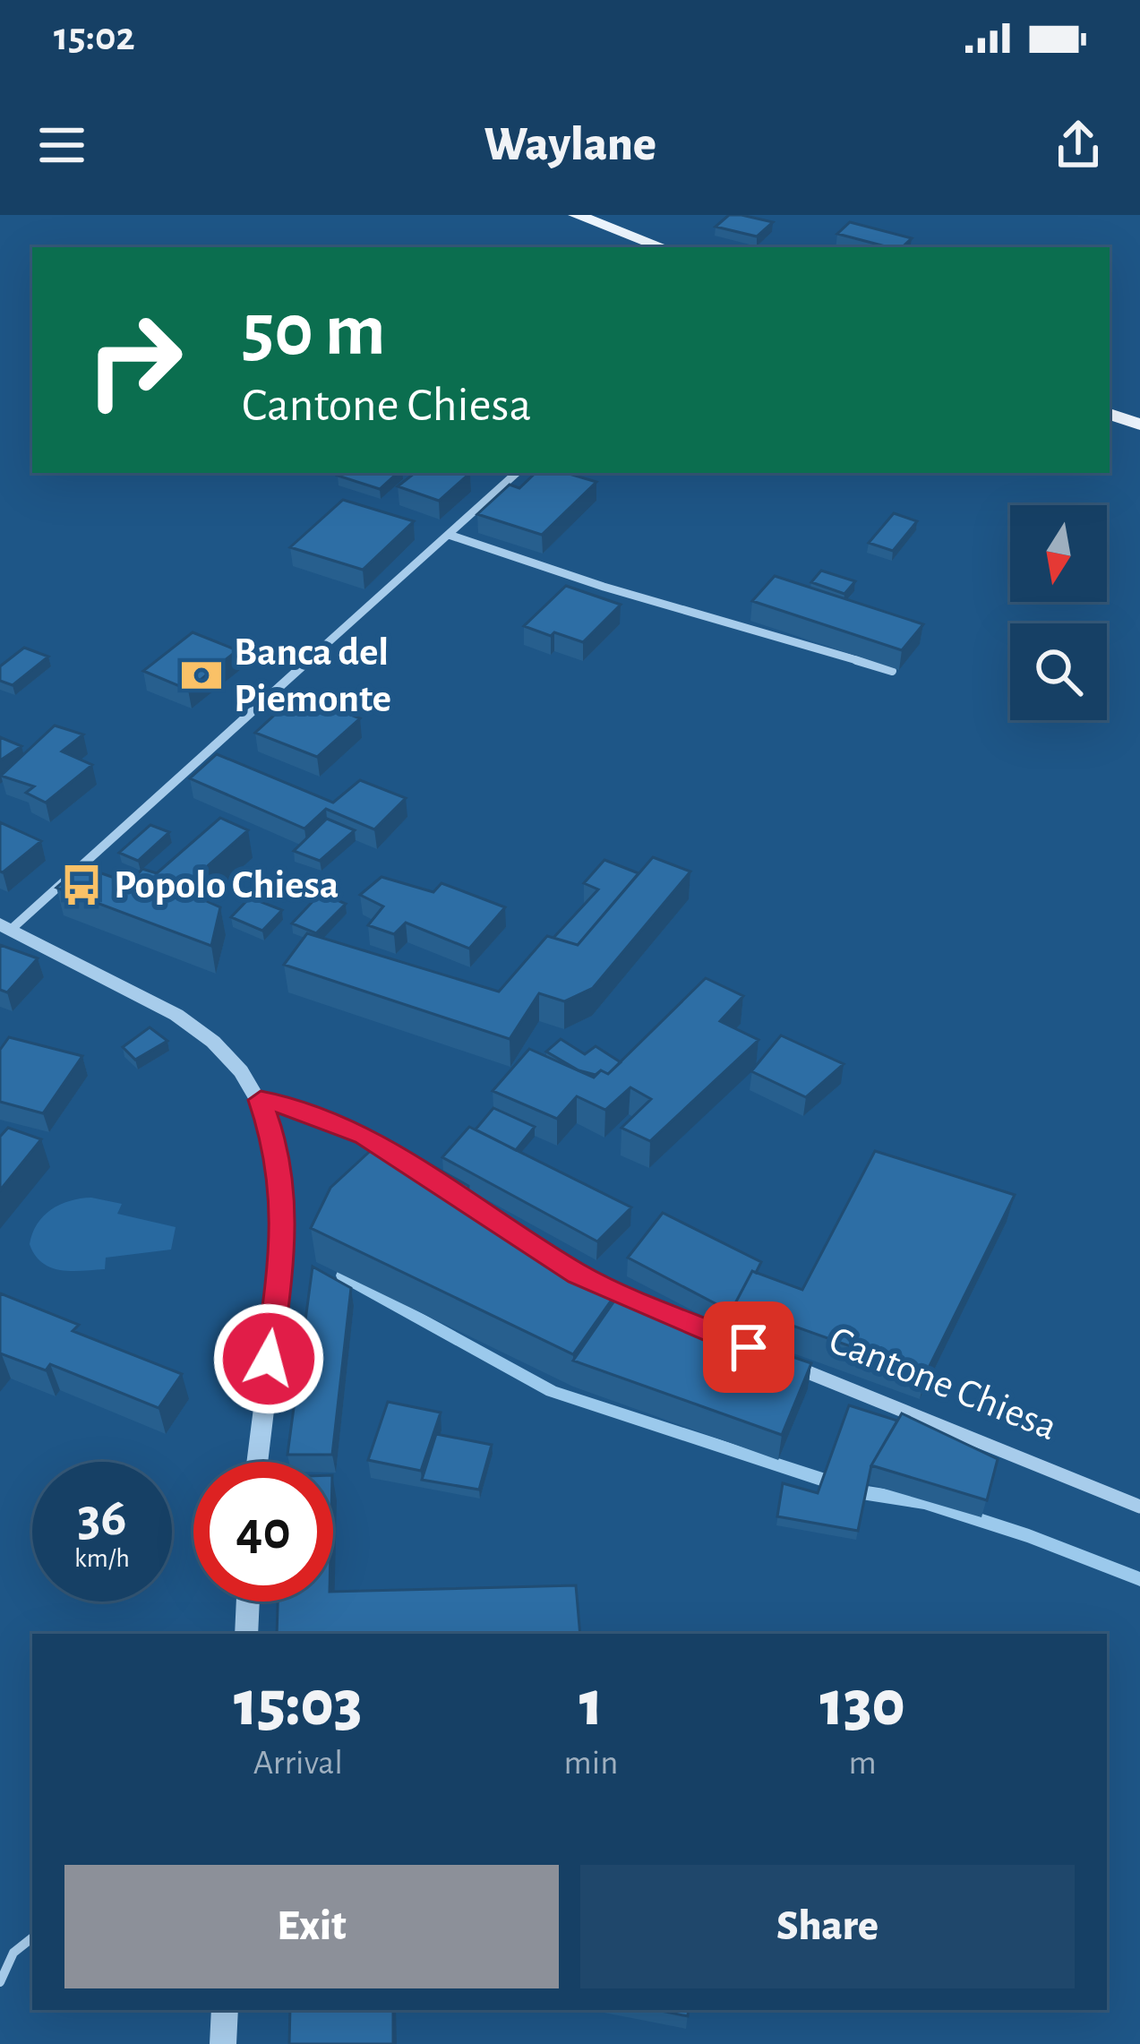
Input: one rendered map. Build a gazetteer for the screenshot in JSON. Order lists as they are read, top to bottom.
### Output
{
  "streets": {
    "street": ["Cantone Chiesa"]
  },
  "places": {
    "bank": ["Banca del Piemonte"],
    "bus stop": ["Popolo Chiesa"]
  },
  "north": "bottom",
  "page": {
    "status": "15:02",
    "header": "Waylane",
    "turn": ["50 m", "Cantone Chiesa"],
    "speed": "36 km/h",
    "limit": "40",
    "eta": [
      "15:03",
      "Arrival",
      "1",
      "min",
      "130",
      "m"
    ],
    "buttons": ["Exit", "Share"]
  }
}
